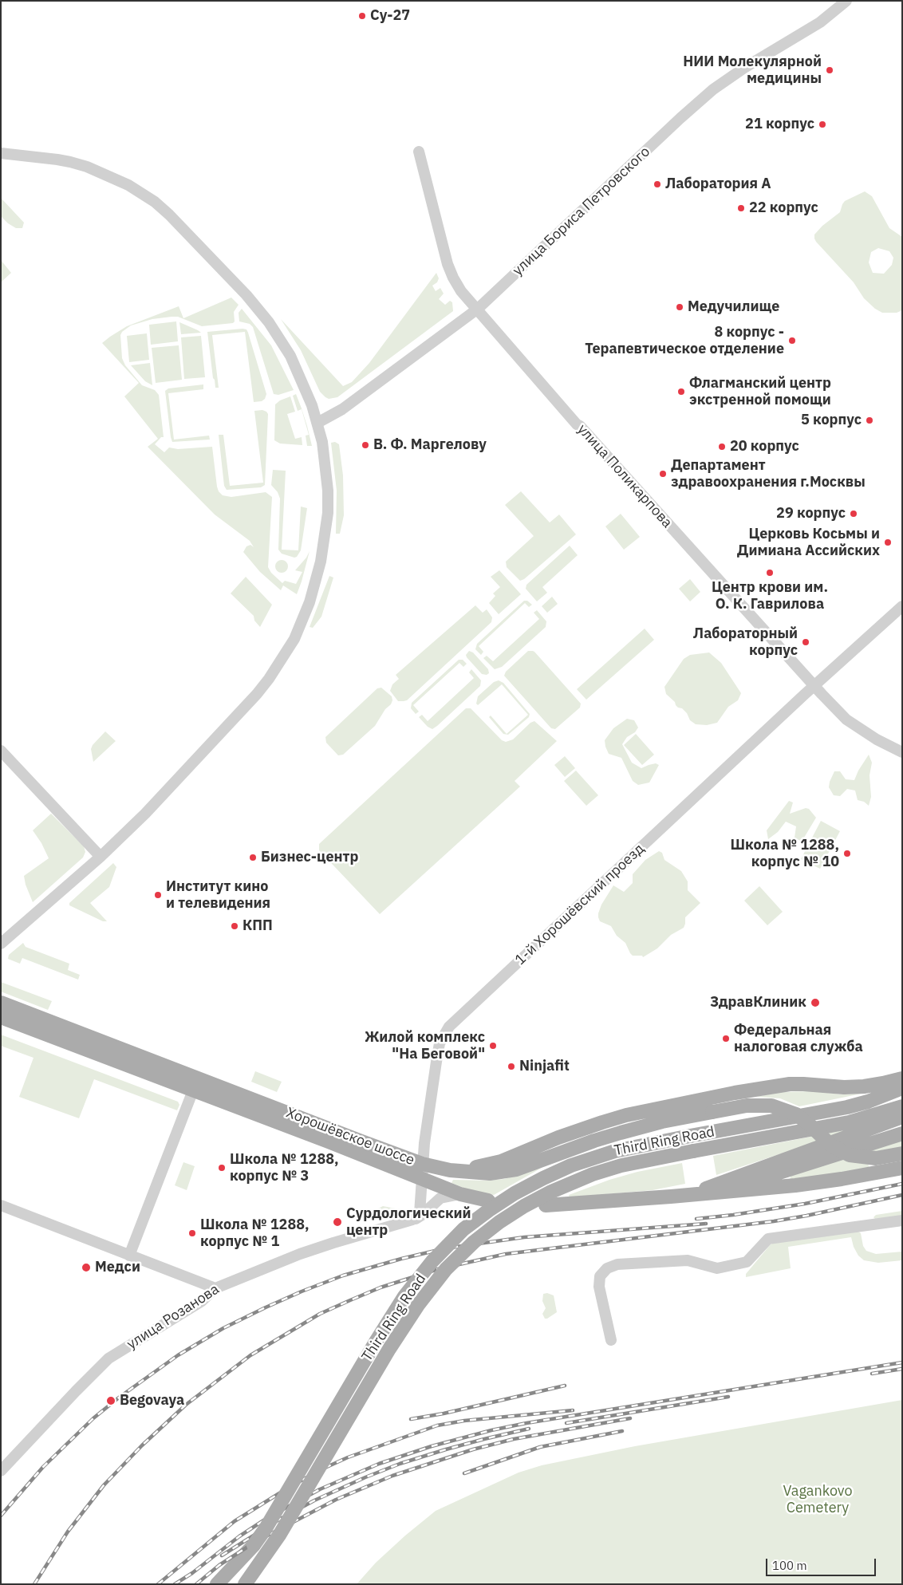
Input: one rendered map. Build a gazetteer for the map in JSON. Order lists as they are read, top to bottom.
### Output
{
  "streets": {
    "main road": ["Хорошёвское шоссе", "Third Ring Road"],
    "street": [
      "улица Бориса Петровского",
      "улица Поликарпова",
      "1-й Хорошёвский проезд",
      "улица Розанова"
    ]
  },
  "crossings": [
    ["улица Бориса Петровского", "улица Поликарпова"],
    ["улица Поликарпова", "1-й Хорошёвский проезд"],
    ["1-й Хорошёвский проезд", "Хорошёвское шоссе"]
  ],
  "parks": ["Vagankovo Cemetery"],
  "places": [
    "Су-27",
    "НИИ Молекулярной медицины",
    "21 корпус",
    "Лаборатория А",
    "22 корпус",
    "Медучилище",
    "8 корпус - Терапевтическое отделение",
    "Флагманский центр экстренной помощи",
    "5 корпус",
    "В. Ф. Маргелову",
    "20 корпус",
    "Департамент здравоохранения г.Москвы",
    "29 корпус",
    "Церковь Косьмы и Димиана Ассийских",
    "Центр крови им. О. К. Гаврилова",
    "Лабораторный корпус",
    "Школа № 1288, корпус № 10",
    "Бизнес-центр",
    "Институт кино и телевидения",
    "КПП",
    "ЗдравКлиник",
    "Федеральная налоговая служба",
    "Жилой комплекс \"На Беговой\"",
    "Ninjafit",
    "Школа № 1288, корпус № 3",
    "Сурдологический центр",
    "Школа № 1288, корпус № 1",
    "Медси",
    "Begovaya"
  ],
  "scale_bar": "100 m"
}
